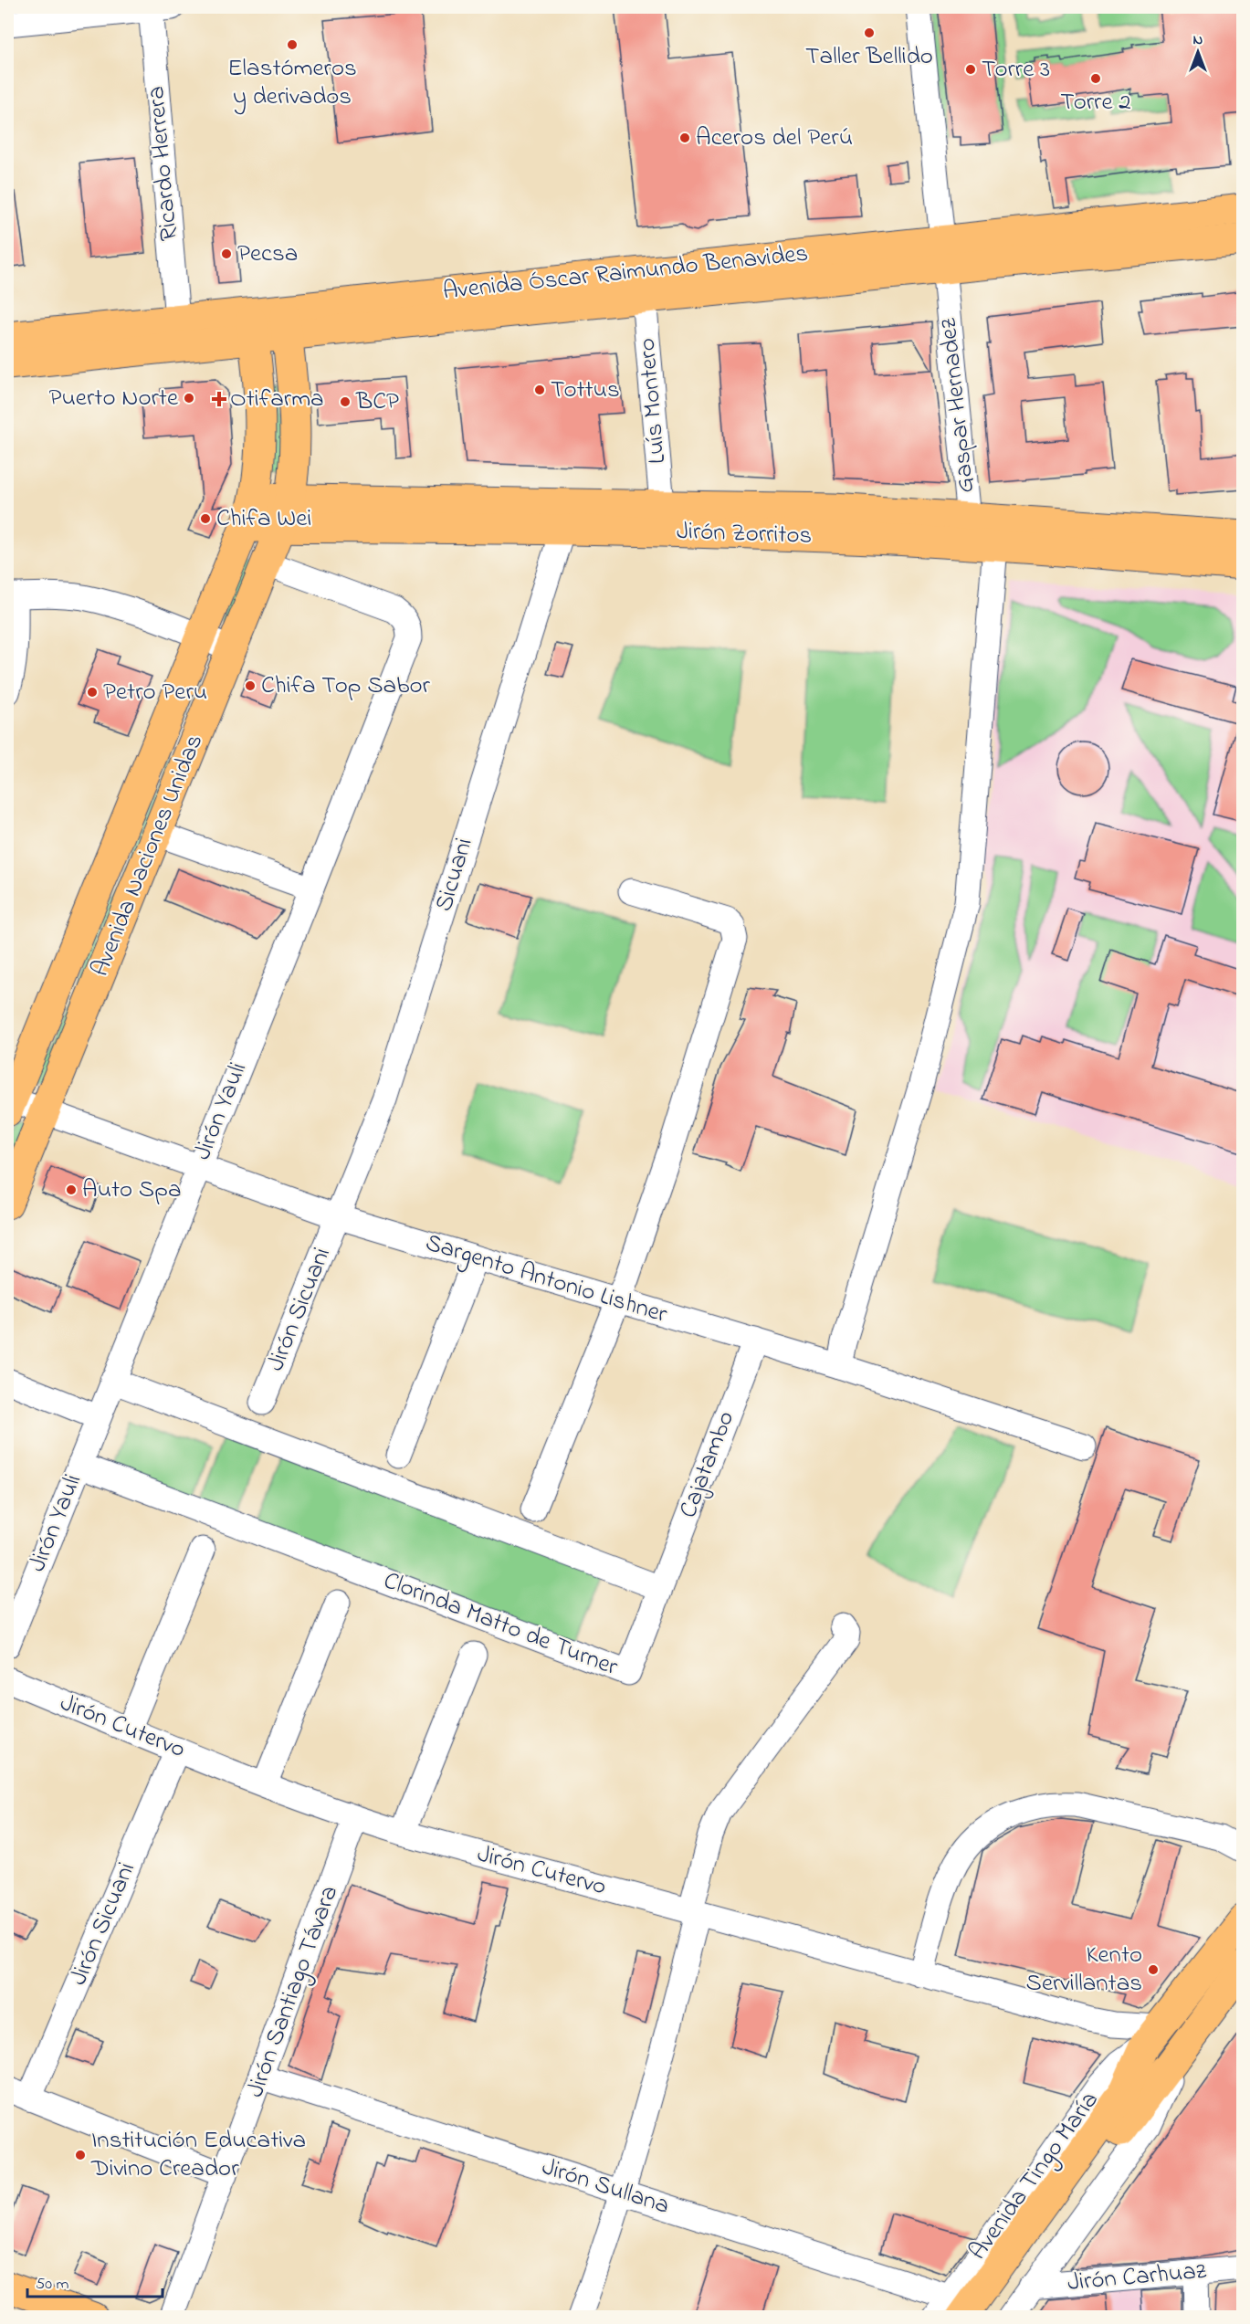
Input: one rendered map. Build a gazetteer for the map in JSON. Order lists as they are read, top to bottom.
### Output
{
  "streets": {
    "main road": [
      "Avenida Óscar Raimundo Benavides",
      "Jirón Zorritos",
      "Avenida Naciones Unidas",
      "Avenida Tingo María"
    ],
    "street": [
      "Ricardo Herrera",
      "Luís Montero",
      "Gaspar Hernadez",
      "Sicuani",
      "Jirón Yauli",
      "Sargento Antonio Lishner",
      "Jirón Sicuani",
      "Cajatambo",
      "Clorinda Matto de Turner",
      "Jirón Cutervo",
      "Jirón Santiago Távara",
      "Jirón Sullana",
      "Jirón Carhuaz"
    ]
  },
  "crossings": [
    ["Ricardo Herrera", "Avenida Óscar Raimundo Benavides"],
    ["Avenida Óscar Raimundo Benavides", "Luís Montero"],
    ["Avenida Óscar Raimundo Benavides", "Gaspar Hernadez"],
    ["Avenida Óscar Raimundo Benavides", "Avenida Naciones Unidas"],
    ["Luís Montero", "Jirón Zorritos"],
    ["Gaspar Hernadez", "Jirón Zorritos"],
    ["Gaspar Hernadez", "Sargento Antonio Lishner"],
    ["Jirón Zorritos", "Avenida Naciones Unidas"],
    ["Jirón Zorritos", "Sicuani"],
    ["Avenida Naciones Unidas", "Jirón Yauli"],
    ["Avenida Naciones Unidas", "Sargento Antonio Lishner"],
    ["Sicuani", "Sargento Antonio Lishner"],
    ["Sicuani", "Jirón Sicuani"],
    ["Jirón Yauli", "Sargento Antonio Lishner"],
    ["Jirón Yauli", "Clorinda Matto de Turner"],
    ["Sargento Antonio Lishner", "Jirón Sicuani"],
    ["Sargento Antonio Lishner", "Cajatambo"],
    ["Jirón Sicuani", "Jirón Cutervo"],
    ["Cajatambo", "Clorinda Matto de Turner"],
    ["Jirón Cutervo", "Jirón Santiago Távara"],
    ["Jirón Cutervo", "Avenida Tingo María"],
    ["Jirón Santiago Távara", "Jirón Sullana"],
    ["Avenida Tingo María", "Jirón Sullana"],
    ["Avenida Tingo María", "Jirón Carhuaz"]
  ],
  "places": {
    "other": [
      "Taller Bellido",
      "Elastómeros y derivados",
      "Torre 3",
      "Torre 2",
      "Aceros del Perú",
      "Pecsa",
      "Tottus",
      "Puerto Norte",
      "BCP",
      "Chifa Wei",
      "Chifa Top Sabor",
      "Petro Peru",
      "Auto Spa",
      "Kento Servillantas",
      "Institución Educativa Divino Creador"
    ],
    "health": ["Otifarma"]
  },
  "scale_bar": "50 m",
  "north": "top"
}
